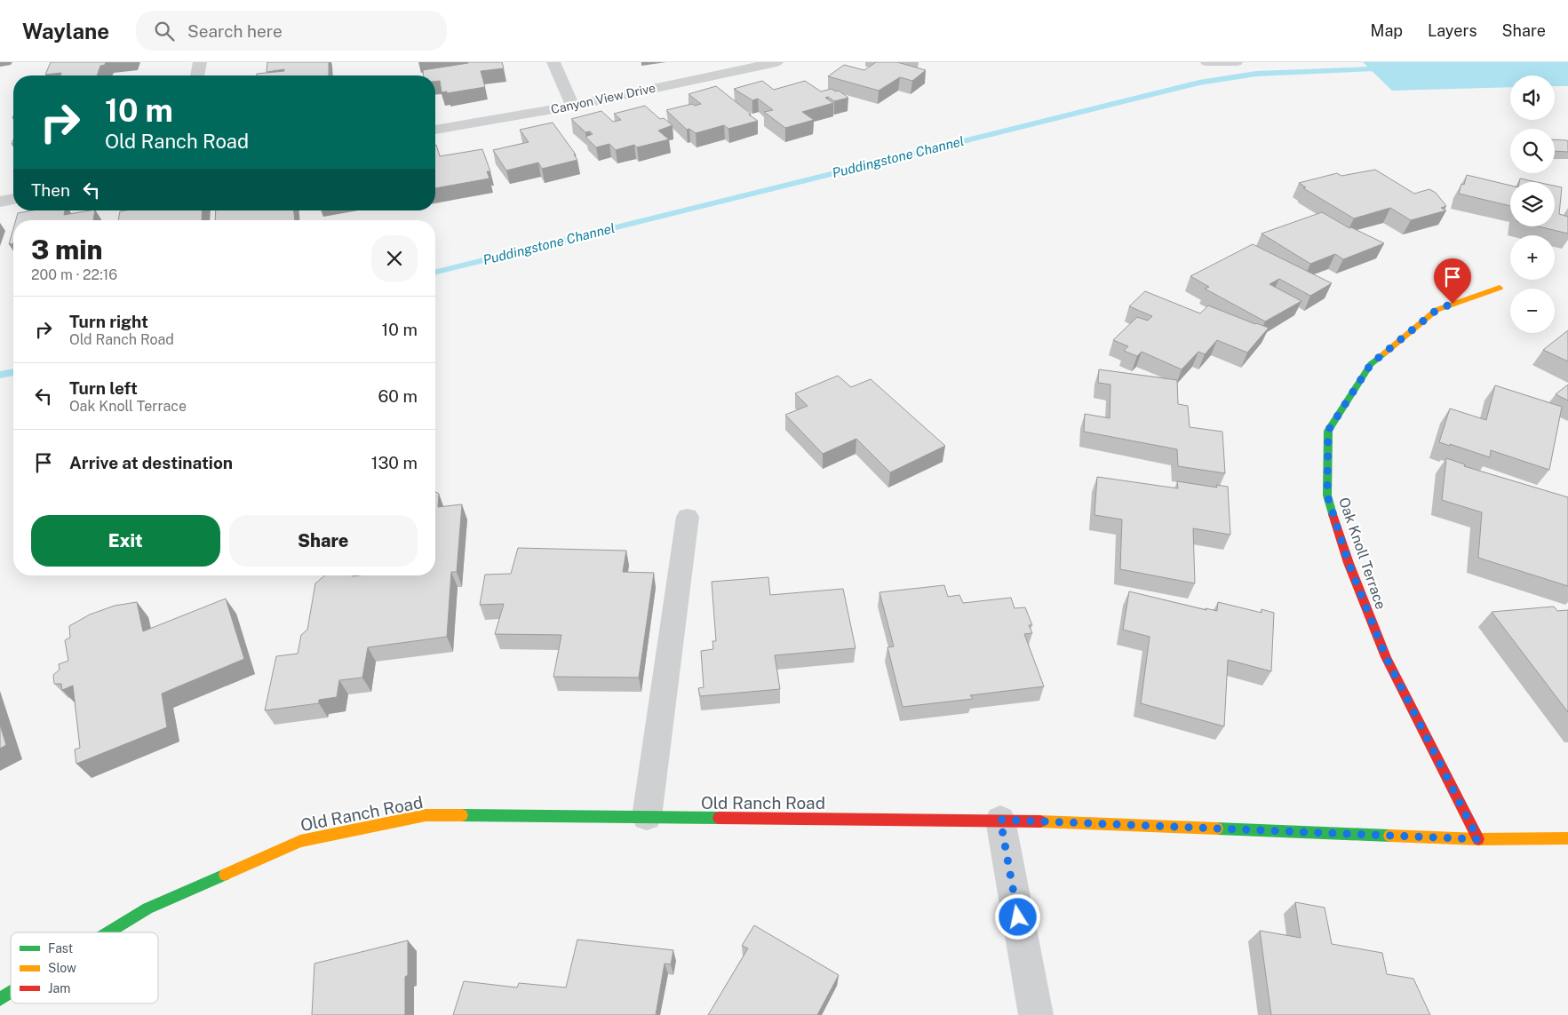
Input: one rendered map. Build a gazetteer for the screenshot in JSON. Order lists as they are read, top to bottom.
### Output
{
  "streets": {
    "street": ["Canyon View Drive", "Oak Knoll Terrace", "Old Ranch Road"]
  },
  "crossings": [
    ["Oak Knoll Terrace", "Old Ranch Road"]
  ],
  "water": ["Puddingstone Channel"],
  "legend": ["Fast", "Slow", "Jam"],
  "page": {
    "header": "Waylane",
    "search": "Search here",
    "nav": ["Map", "Layers", "Share"],
    "map_buttons": ["+", "−"],
    "turn": ["10 m", "Old Ranch Road"],
    "then": "Then",
    "heading": ["3 min", "200 m · 22:16"],
    "list": [
      {
        "name": "Turn right",
        "note": "Old Ranch Road",
        "value": "10 m"
      },
      {
        "name": "Turn left",
        "note": "Oak Knoll Terrace",
        "value": "60 m"
      },
      {
        "name": "Arrive at destination",
        "value": "130 m"
      }
    ],
    "buttons": ["Exit", "Share"]
  }
}
